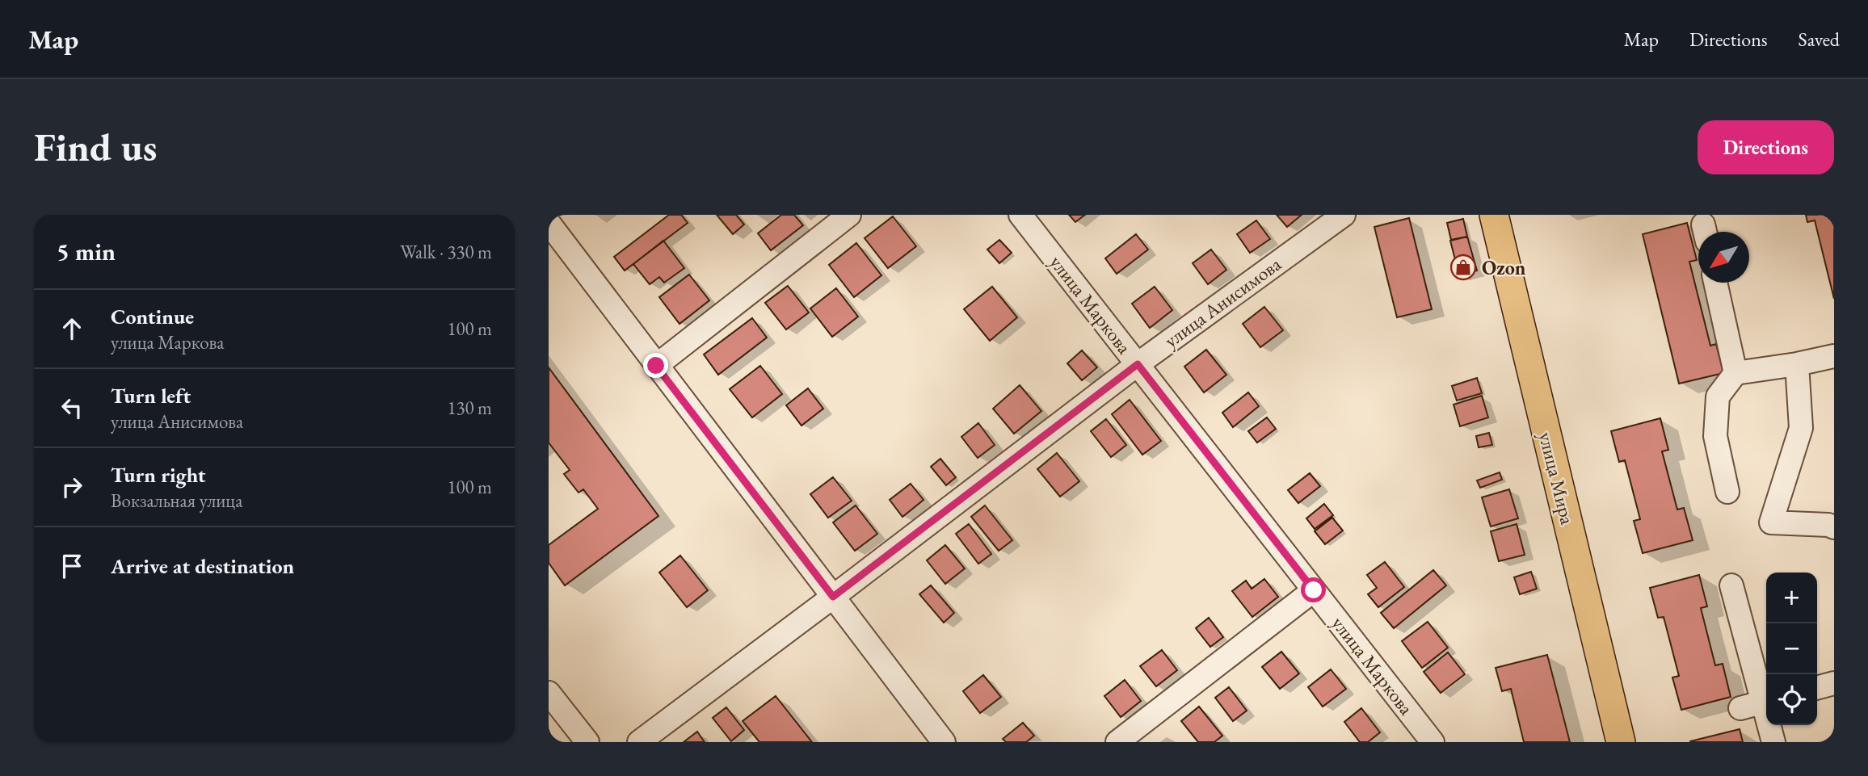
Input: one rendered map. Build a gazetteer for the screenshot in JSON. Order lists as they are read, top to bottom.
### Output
{
  "streets": {
    "main road": ["улица Мира"],
    "street": ["улица Анисимова", "улица Маркова"]
  },
  "crossings": [
    ["улица Анисимова", "улица Маркова"]
  ],
  "places": {
    "shop": ["Ozon"]
  },
  "north": "bottom left",
  "page": {
    "header": "Map",
    "nav": ["Map", "Directions", "Saved"],
    "buttons": "Directions",
    "title": "Find us",
    "heading": ["5 min", "Walk · 330 m"],
    "list": [
      ["Continue", "улица Маркова", "100 m"],
      ["Turn left", "улица Анисимова", "130 m"],
      ["Turn right", "Вокзальная улица", "100 m"],
      "Arrive at destination"
    ],
    "map_buttons": ["+", "−"]
  }
}
